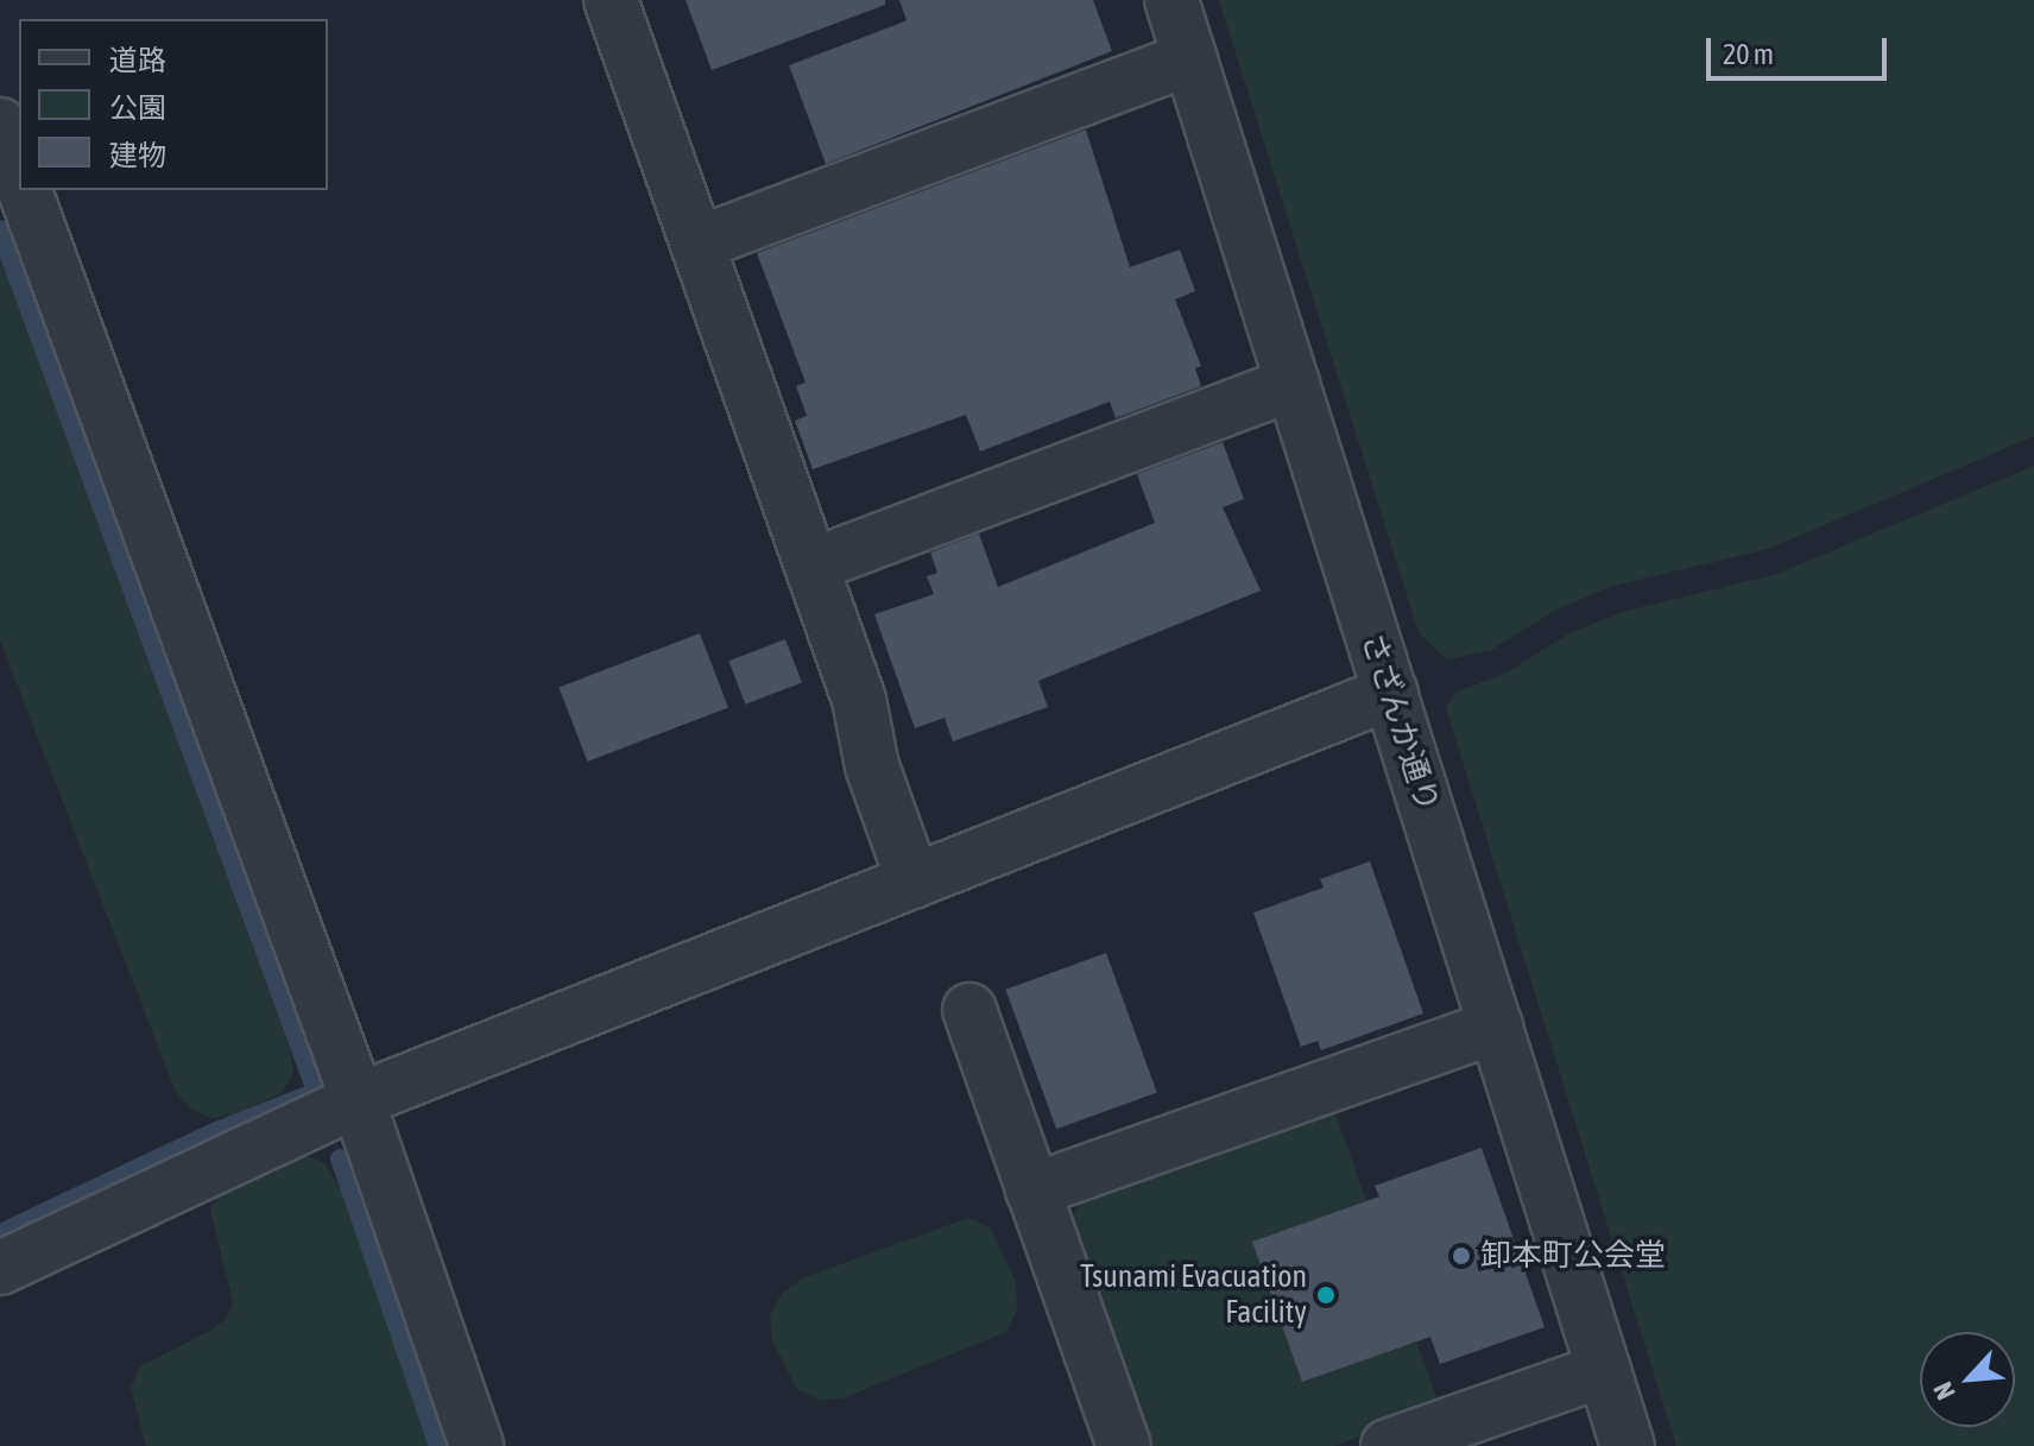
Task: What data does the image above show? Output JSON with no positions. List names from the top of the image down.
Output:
{
  "streets": {
    "street": ["さざんか通り"]
  },
  "places": ["卸本町公会堂", "Tsunami Evacuation Facility"],
  "legend": ["道路", "公園", "建物"],
  "scale_bar": "20 m",
  "north": "bottom left"
}
